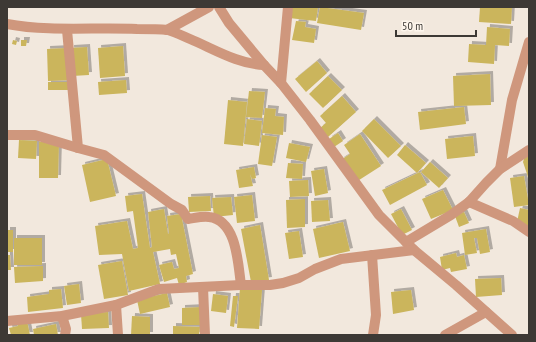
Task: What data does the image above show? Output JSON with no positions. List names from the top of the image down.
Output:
{
  "scale_bar": "50 m"
}
